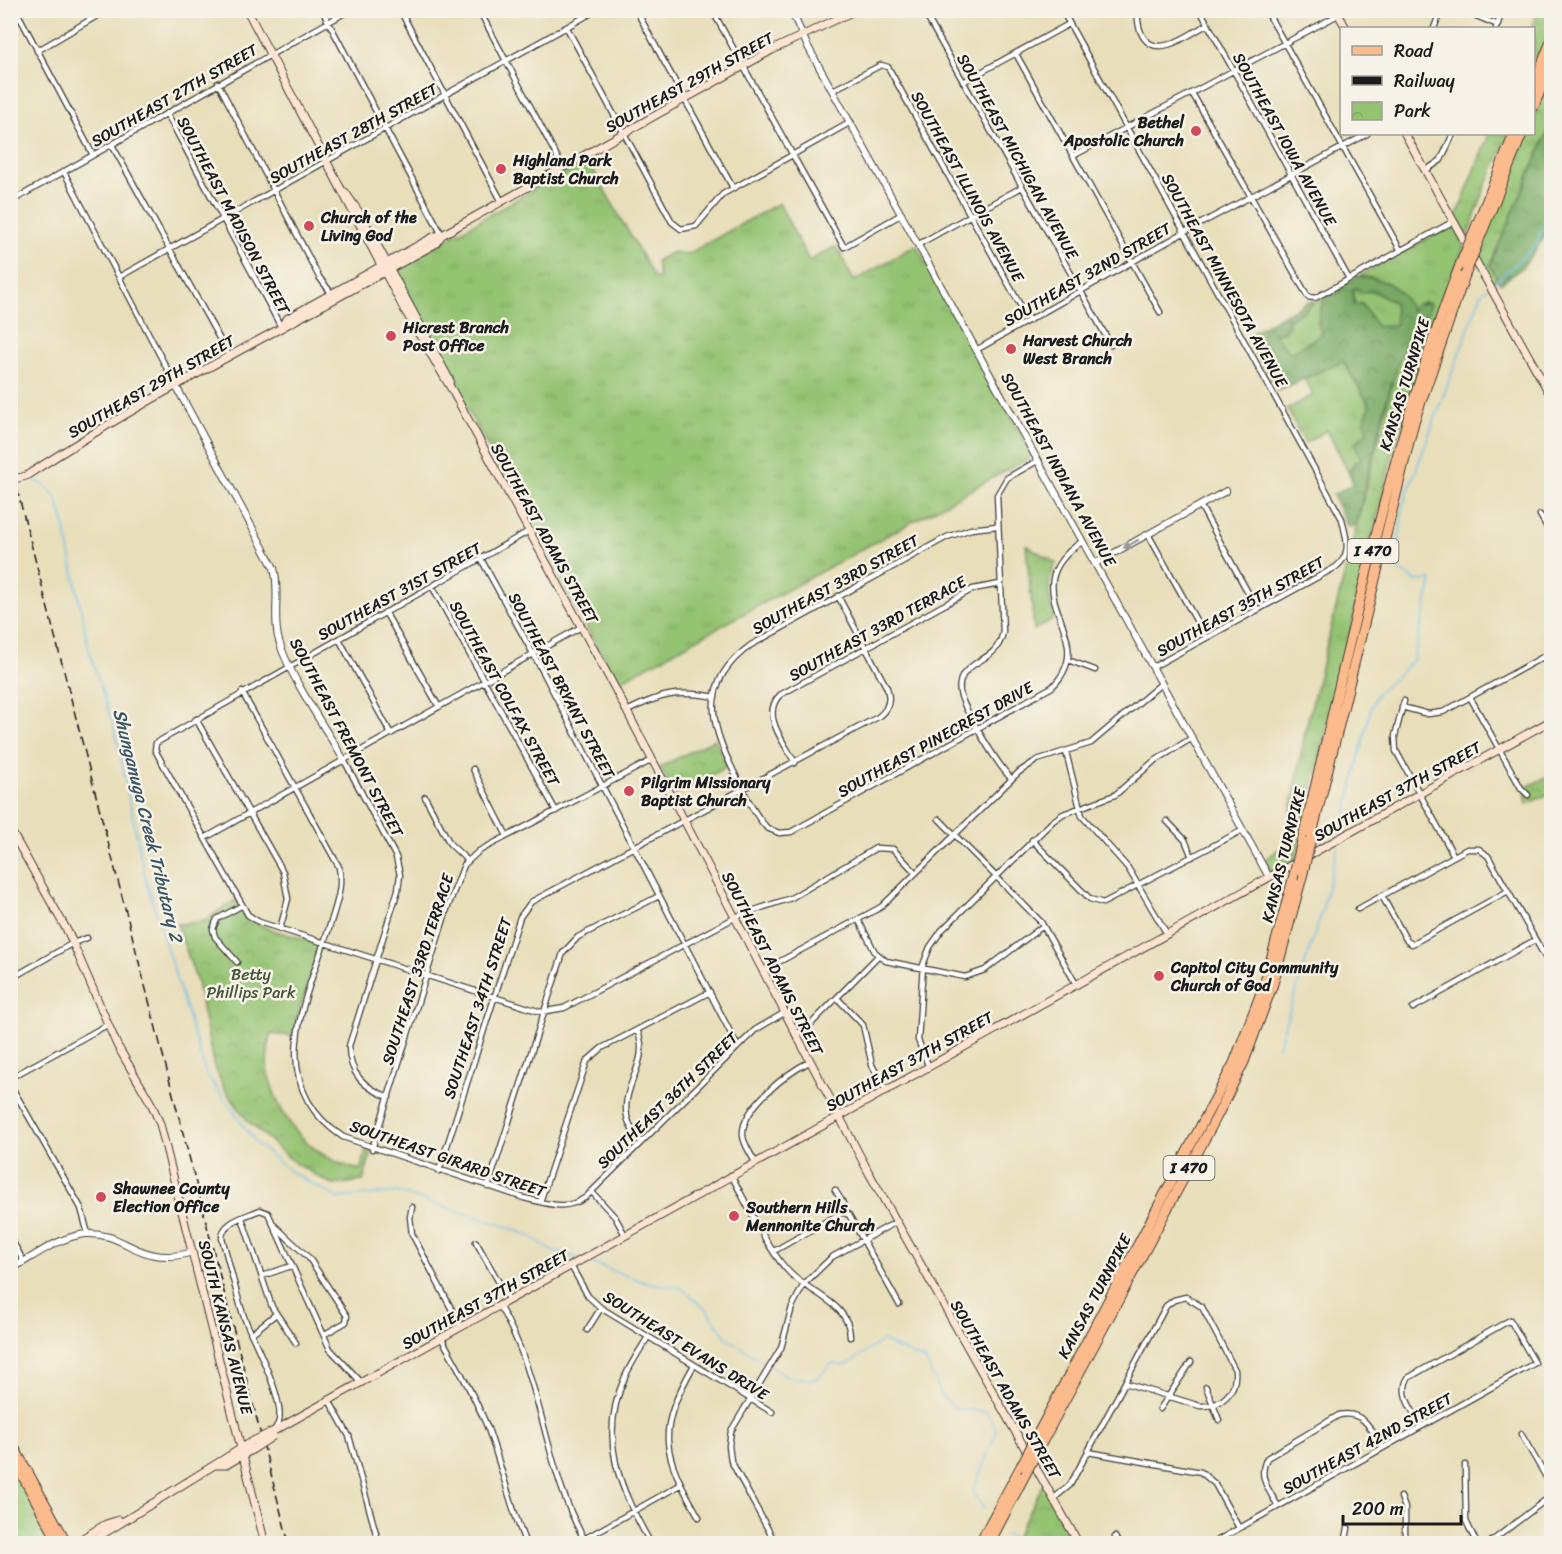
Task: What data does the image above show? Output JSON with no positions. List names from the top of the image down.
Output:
{
  "streets": {
    "highway": ["KANSAS TURNPIKE", "I 470"],
    "main road": [
      "SOUTHEAST 29TH STREET",
      "SOUTHEAST ADAMS STREET",
      "SOUTHEAST 37TH STREET",
      "SOUTH KANSAS AVENUE"
    ],
    "street": [
      "SOUTHEAST 27TH STREET",
      "SOUTHEAST 28TH STREET",
      "SOUTHEAST IOWA AVENUE",
      "SOUTHEAST MICHIGAN AVENUE",
      "SOUTHEAST ILLINOIS AVENUE",
      "SOUTHEAST MADISON STREET",
      "SOUTHEAST 32ND STREET",
      "SOUTHEAST MINNESOTA AVENUE",
      "SOUTHEAST INDIANA AVENUE",
      "SOUTHEAST 33RD STREET",
      "SOUTHEAST 31ST STREET",
      "SOUTHEAST 35TH STREET",
      "SOUTHEAST 33RD TERRACE",
      "SOUTHEAST BRYANT STREET",
      "SOUTHEAST COLFAX STREET",
      "SOUTHEAST FREMONT STREET",
      "SOUTHEAST PINECREST DRIVE",
      "SOUTHEAST 34TH STREET",
      "SOUTHEAST 36TH STREET",
      "SOUTHEAST GIRARD STREET",
      "SOUTHEAST EVANS DRIVE",
      "SOUTHEAST 42ND STREET"
    ]
  },
  "crossings": [
    ["SOUTHEAST 29TH STREET", "SOUTHEAST MADISON STREET"],
    ["SOUTHEAST 29TH STREET", "SOUTHEAST INDIANA AVENUE"],
    ["SOUTHEAST 29TH STREET", "SOUTHEAST ADAMS STREET"],
    ["SOUTHEAST 29TH STREET", "SOUTHEAST FREMONT STREET"],
    ["SOUTHEAST 27TH STREET", "SOUTHEAST MADISON STREET"],
    ["SOUTHEAST 27TH STREET", "SOUTHEAST ADAMS STREET"],
    ["SOUTHEAST 28TH STREET", "SOUTHEAST MADISON STREET"],
    ["SOUTHEAST 28TH STREET", "SOUTHEAST ADAMS STREET"],
    ["SOUTHEAST IOWA AVENUE", "SOUTHEAST 32ND STREET"],
    ["SOUTHEAST MICHIGAN AVENUE", "SOUTHEAST 32ND STREET"],
    ["SOUTHEAST ILLINOIS AVENUE", "SOUTHEAST 32ND STREET"],
    ["SOUTHEAST ILLINOIS AVENUE", "SOUTHEAST INDIANA AVENUE"],
    ["SOUTHEAST 32ND STREET", "SOUTHEAST MINNESOTA AVENUE"],
    ["SOUTHEAST 32ND STREET", "SOUTHEAST INDIANA AVENUE"],
    ["SOUTHEAST MINNESOTA AVENUE", "SOUTHEAST 35TH STREET"],
    ["SOUTHEAST INDIANA AVENUE", "SOUTHEAST 35TH STREET"],
    ["SOUTHEAST INDIANA AVENUE", "SOUTHEAST 37TH STREET"],
    ["SOUTHEAST ADAMS STREET", "SOUTHEAST 31ST STREET"],
    ["SOUTHEAST ADAMS STREET", "SOUTHEAST 33RD TERRACE"],
    ["SOUTHEAST ADAMS STREET", "SOUTHEAST 37TH STREET"],
    ["SOUTHEAST ADAMS STREET", "SOUTHEAST 34TH STREET"],
    ["SOUTHEAST ADAMS STREET", "SOUTHEAST 36TH STREET"],
    ["SOUTHEAST 31ST STREET", "SOUTHEAST BRYANT STREET"],
    ["SOUTHEAST 31ST STREET", "SOUTHEAST COLFAX STREET"],
    ["SOUTHEAST 31ST STREET", "SOUTHEAST FREMONT STREET"],
    ["SOUTHEAST 31ST STREET", "SOUTHEAST GIRARD STREET"],
    ["SOUTHEAST 33RD TERRACE", "SOUTHEAST BRYANT STREET"],
    ["SOUTHEAST 33RD TERRACE", "SOUTHEAST COLFAX STREET"],
    ["SOUTHEAST 33RD TERRACE", "SOUTHEAST FREMONT STREET"],
    ["SOUTHEAST 33RD TERRACE", "SOUTHEAST 34TH STREET"],
    ["SOUTHEAST 33RD TERRACE", "SOUTHEAST GIRARD STREET"],
    ["SOUTHEAST BRYANT STREET", "SOUTHEAST 34TH STREET"],
    ["SOUTHEAST BRYANT STREET", "SOUTHEAST 36TH STREET"],
    ["SOUTHEAST PINECREST DRIVE", "SOUTHEAST 34TH STREET"],
    ["SOUTHEAST 37TH STREET", "SOUTH KANSAS AVENUE"],
    ["SOUTHEAST 37TH STREET", "SOUTHEAST EVANS DRIVE"],
    ["SOUTHEAST 34TH STREET", "SOUTHEAST GIRARD STREET"],
    ["SOUTHEAST 36TH STREET", "SOUTHEAST GIRARD STREET"]
  ],
  "water": ["Shunganuga Creek Tributary 2"],
  "parks": ["Betty Phillips Park"],
  "places": [
    "Bethel Apostolic Church",
    "Highland Park Baptist Church",
    "Church of the Living God",
    "Hicrest Branch Post Office",
    "Harvest Church West Branch",
    "Pilgrim Missionary Baptist Church",
    "Capitol City Community Church of God",
    "Shawnee County Election Office",
    "Southern Hills Mennonite Church"
  ],
  "legend": ["Road", "Railway", "Park"],
  "scale_bar": "200 m"
}
